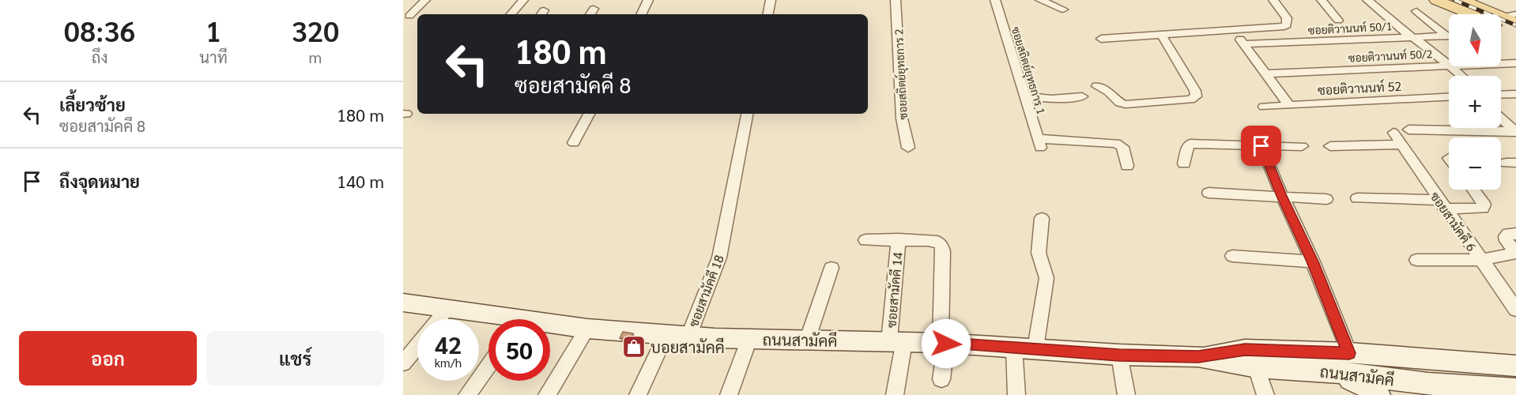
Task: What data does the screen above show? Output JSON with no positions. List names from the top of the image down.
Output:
{
  "streets": {
    "main road": ["ถนนสามัคคี"],
    "street": [
      "ซอยติวานนท์ 50/1",
      "ซอยติวานนท์ 50/2",
      "ซอยสถิตย์ยุทธการ 1",
      "ซอยสถิตย์ยุทธการ 2",
      "ซอยติวานนท์ 52",
      "ซอยสามัคคี 6",
      "ซอยสามัคคี 14",
      "ซอยสามัคคี 18"
    ]
  },
  "crossings": [
    ["ซอยสามัคคี 14", "ถนนสามัคคี"],
    ["ซอยสามัคคี 18", "ถนนสามัคคี"]
  ],
  "places": {
    "shop": ["บอยสามัคคี"]
  },
  "north": "bottom",
  "page": {
    "eta": [
      "08:36",
      "ถึง",
      "1",
      "นาที",
      "320",
      "m"
    ],
    "map_buttons": ["+", "−"],
    "turn": ["180 m", "ซอยสามัคคี 8"],
    "list": [
      {
        "name": "เลี้ยวซ้าย",
        "note": "ซอยสามัคคี 8",
        "value": "180 m"
      },
      {
        "name": "ถึงจุดหมาย",
        "value": "140 m"
      }
    ],
    "speed": "42 km/h",
    "limit": "50",
    "buttons": ["ออก", "แชร์"]
  }
}
